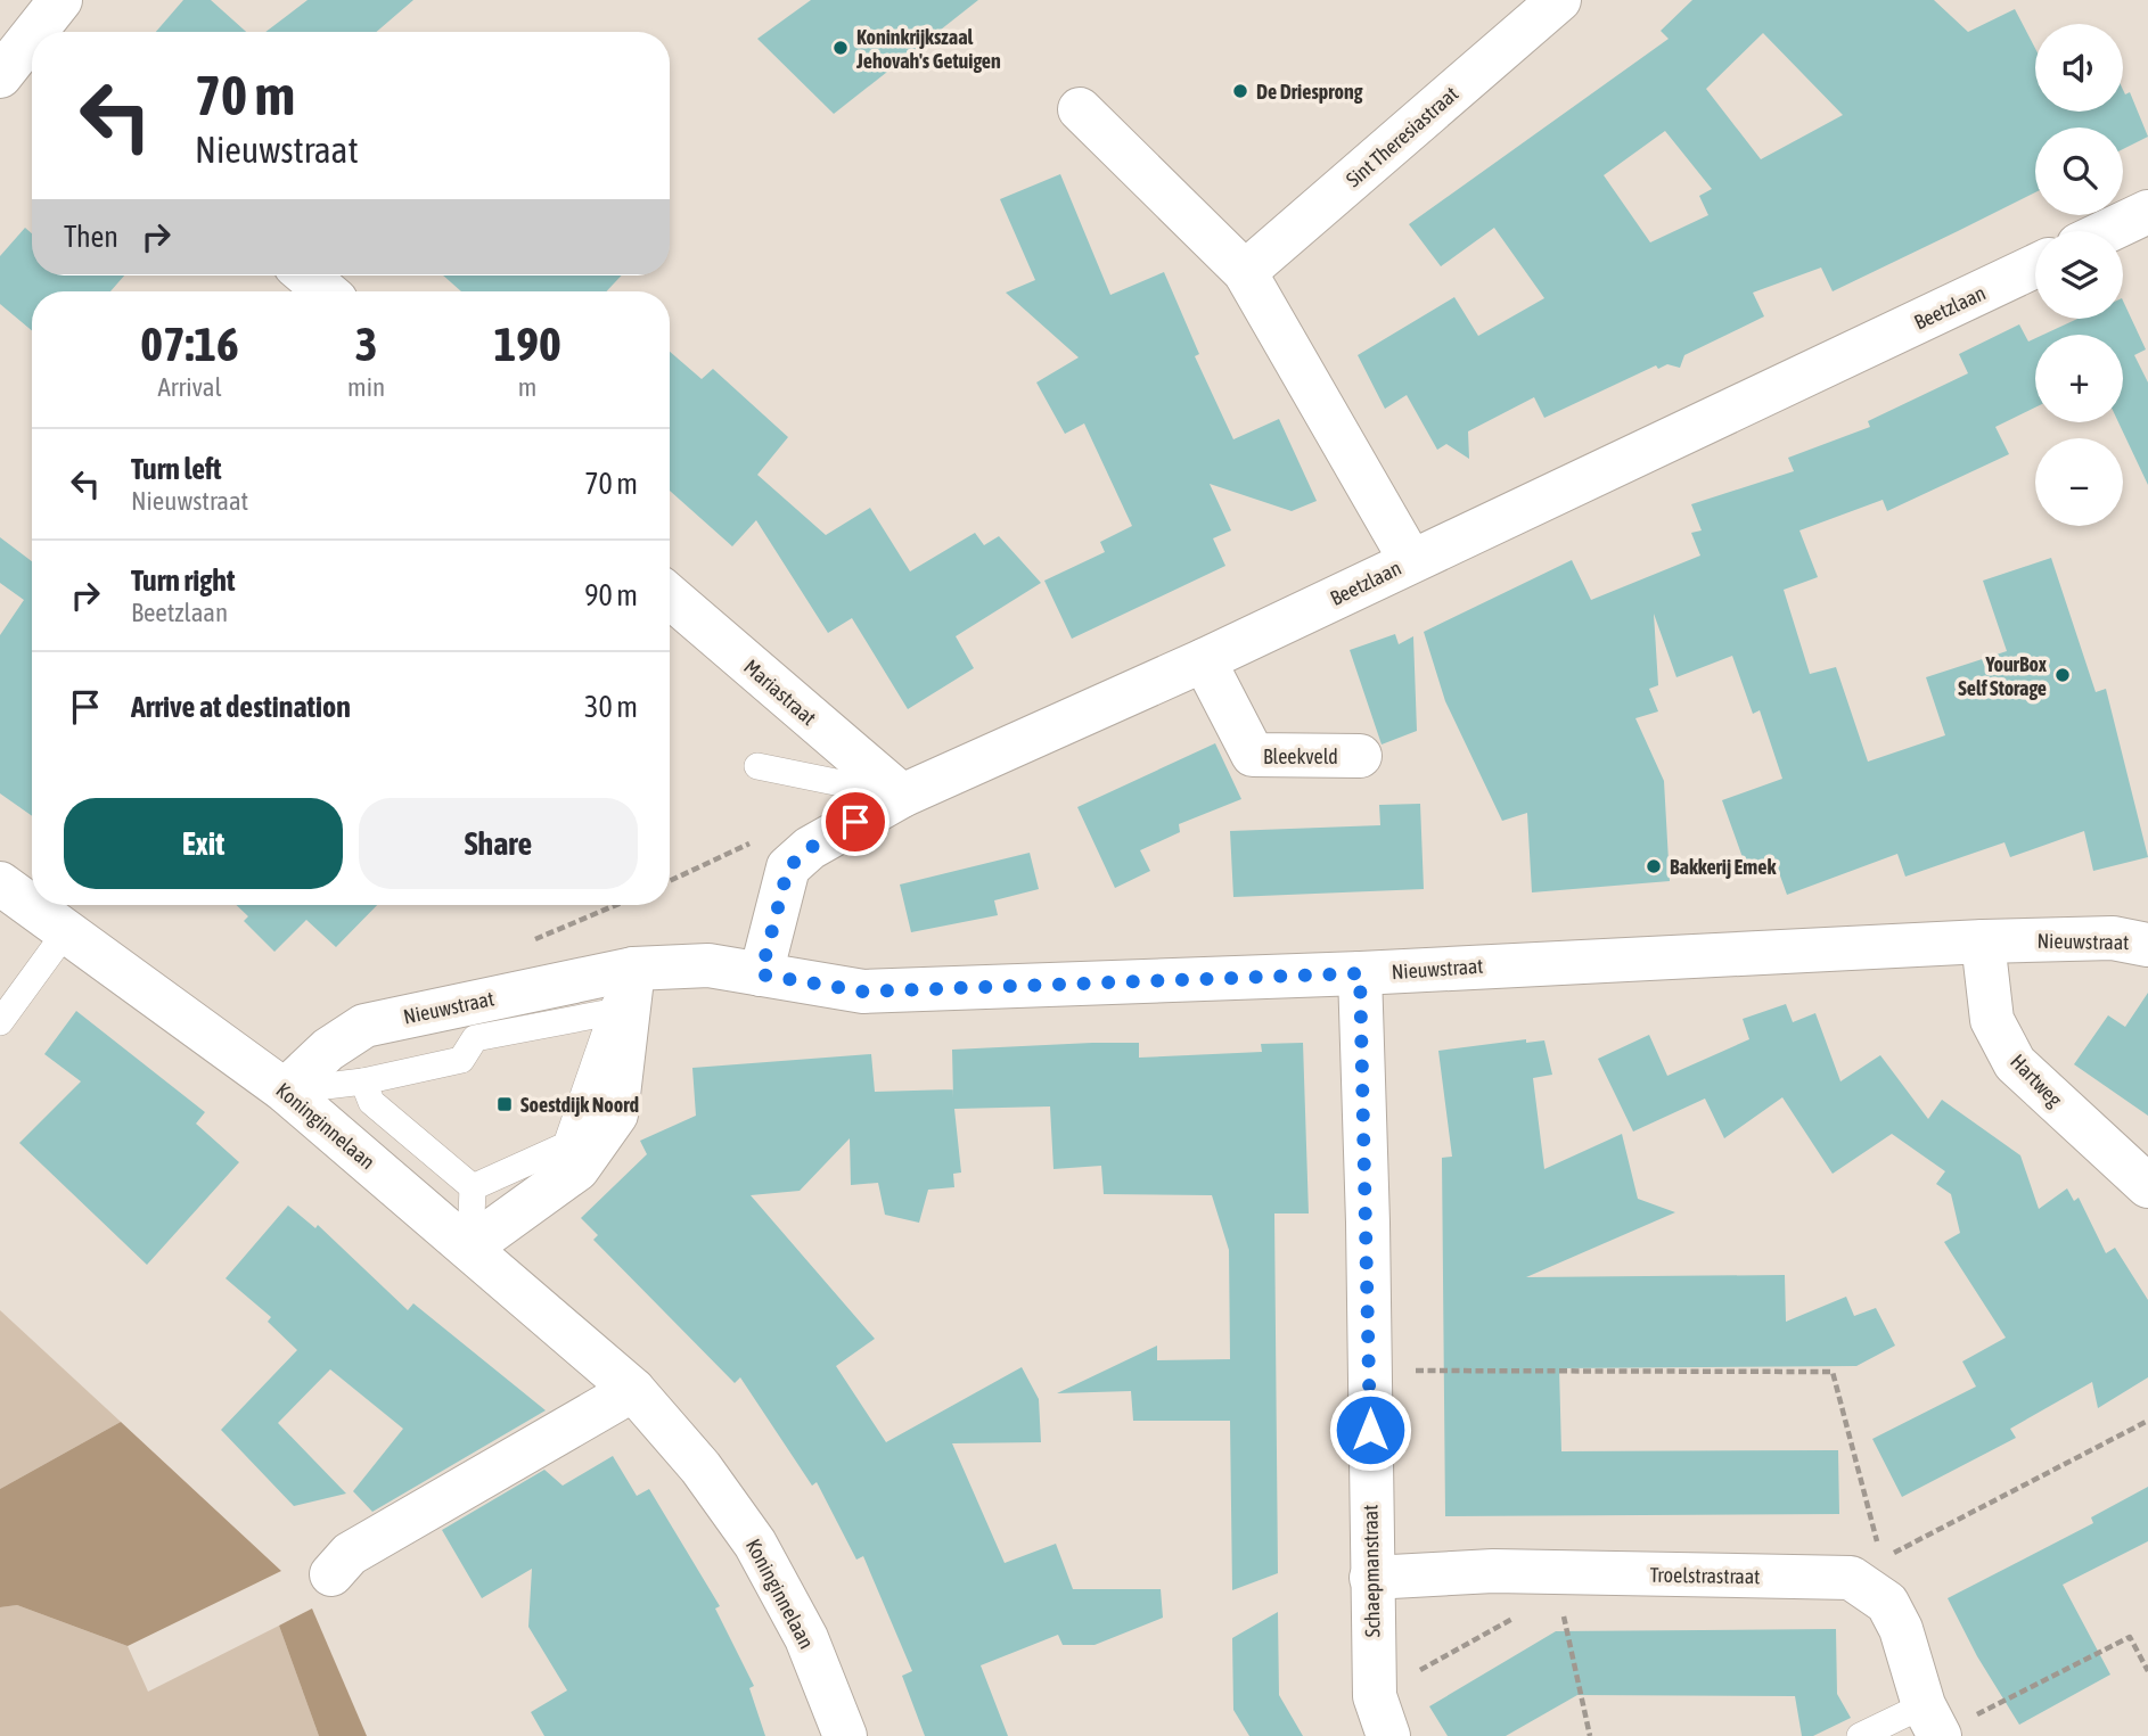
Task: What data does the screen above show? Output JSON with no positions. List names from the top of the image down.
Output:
{
  "streets": {
    "street": [
      "Sint Theresiastraat",
      "Beetzlaan",
      "Mariastraat",
      "Bleekveld",
      "Nieuwstraat",
      "Hartweg",
      "Koninginnelaan",
      "Schaepmanstraat",
      "Troelstrastraat"
    ]
  },
  "crossings": [
    ["Beetzlaan", "Mariastraat"],
    ["Beetzlaan", "Bleekveld"],
    ["Beetzlaan", "Nieuwstraat"],
    ["Nieuwstraat", "Hartweg"],
    ["Nieuwstraat", "Koninginnelaan"],
    ["Nieuwstraat", "Schaepmanstraat"],
    ["Schaepmanstraat", "Troelstrastraat"]
  ],
  "places": {
    "other": [
      "Koninkrijkszaal Jehovah's Getuigen",
      "De Driesprong",
      "YourBox Self Storage",
      "Bakkerij Emek"
    ],
    "transit": ["Soestdijk Noord"]
  },
  "page": {
    "map_buttons": ["+", "−"],
    "turn": ["70 m", "Nieuwstraat"],
    "then": "Then",
    "eta": [
      "07:16",
      "Arrival",
      "3",
      "min",
      "190",
      "m"
    ],
    "list": [
      {
        "name": "Turn left",
        "note": "Nieuwstraat",
        "value": "70 m"
      },
      {
        "name": "Turn right",
        "note": "Beetzlaan",
        "value": "90 m"
      },
      {
        "name": "Arrive at destination",
        "value": "30 m"
      }
    ],
    "buttons": ["Exit", "Share"]
  }
}
